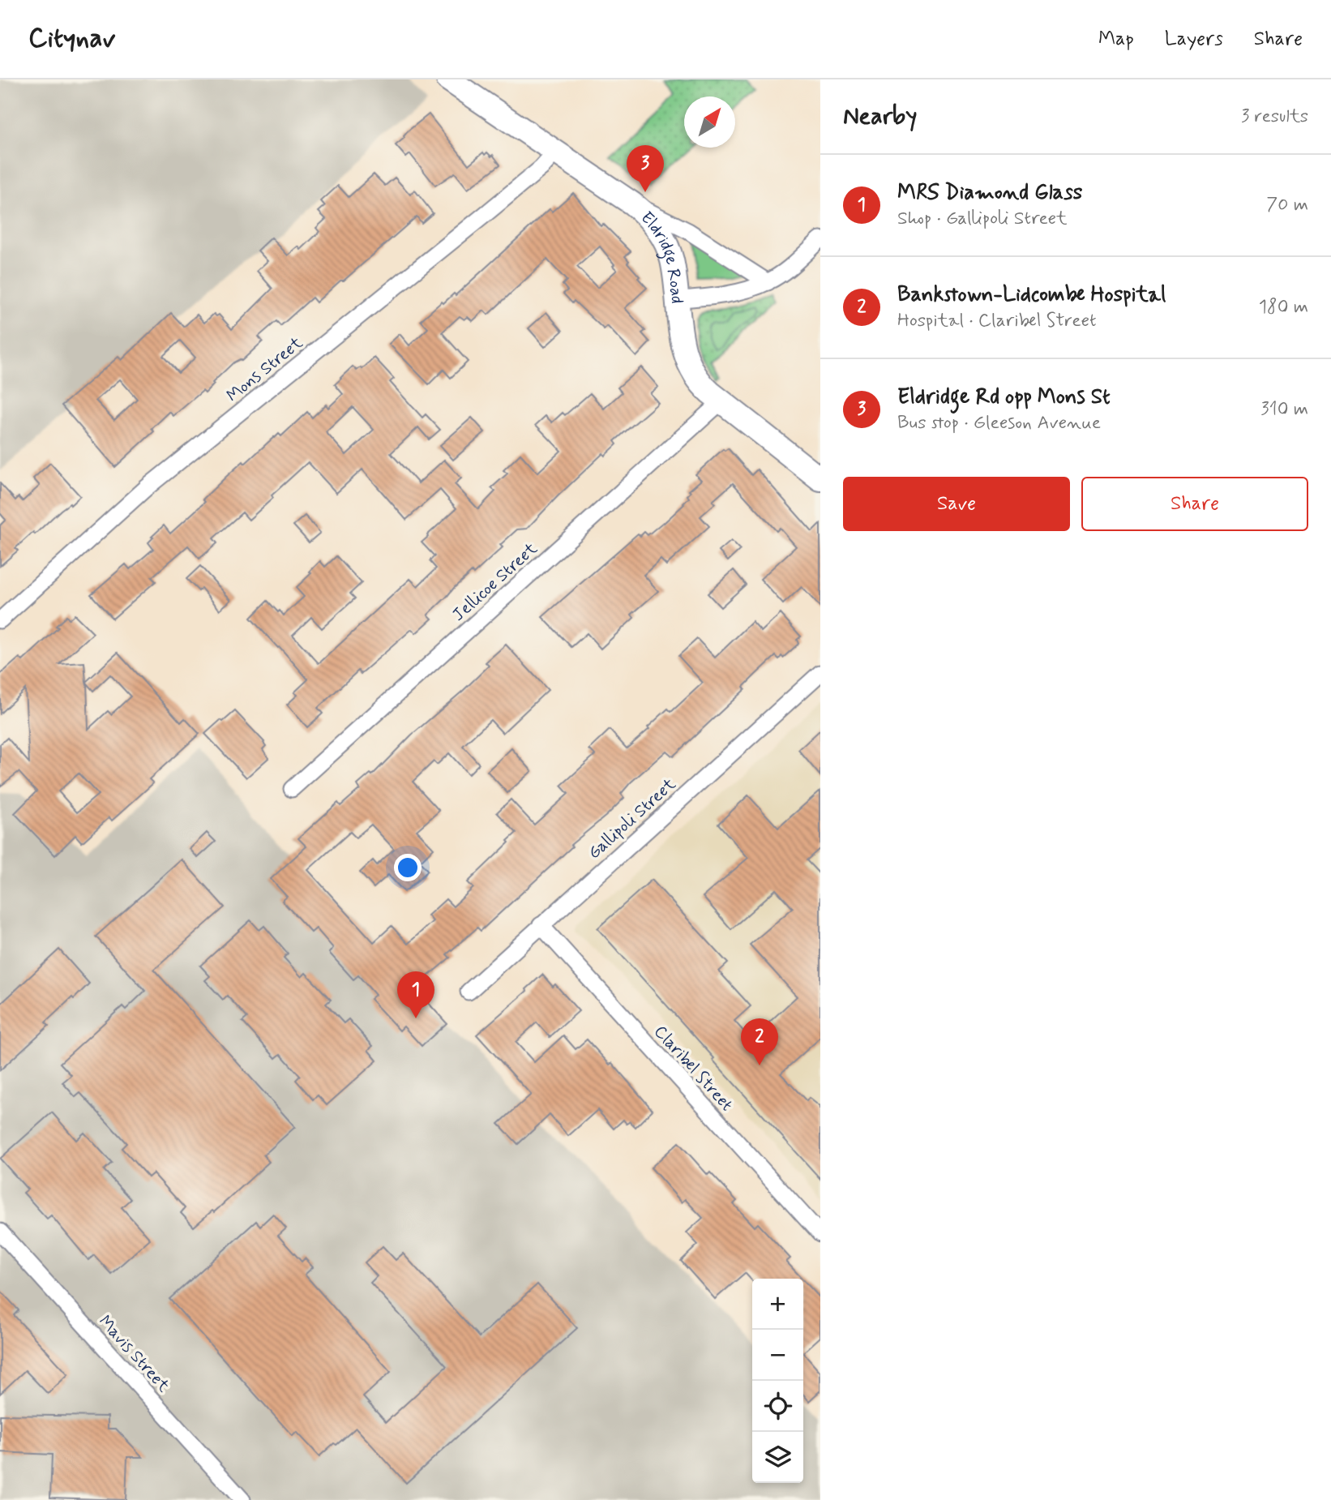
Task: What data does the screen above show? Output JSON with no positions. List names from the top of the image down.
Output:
{
  "streets": {
    "street": [
      "Eldridge Road",
      "Mons Street",
      "Jellicoe Street",
      "Gallipoli Street",
      "Claribel Street",
      "Mavis Street"
    ]
  },
  "crossings": [
    ["Eldridge Road", "Mons Street"],
    ["Eldridge Road", "Jellicoe Street"],
    ["Gallipoli Street", "Claribel Street"]
  ],
  "north": "top right",
  "page": {
    "header": "Citynav",
    "nav": ["Map", "Layers", "Share"],
    "heading": ["Nearby", "3 results"],
    "pins": ["3", "1", "2"],
    "list": [
      {
        "mark": "1",
        "name": "MRS Diamond Glass",
        "note": "Shop · Gallipoli Street",
        "value": "70 m"
      },
      {
        "mark": "2",
        "name": "Bankstown-Lidcombe Hospital",
        "note": "Hospital · Claribel Street",
        "value": "180 m"
      },
      {
        "mark": "3",
        "name": "Eldridge Rd opp Mons St",
        "note": "Bus stop · Gleeson Avenue",
        "value": "310 m"
      }
    ],
    "buttons": ["Save", "Share"],
    "map_buttons": ["+", "−"]
  }
}
